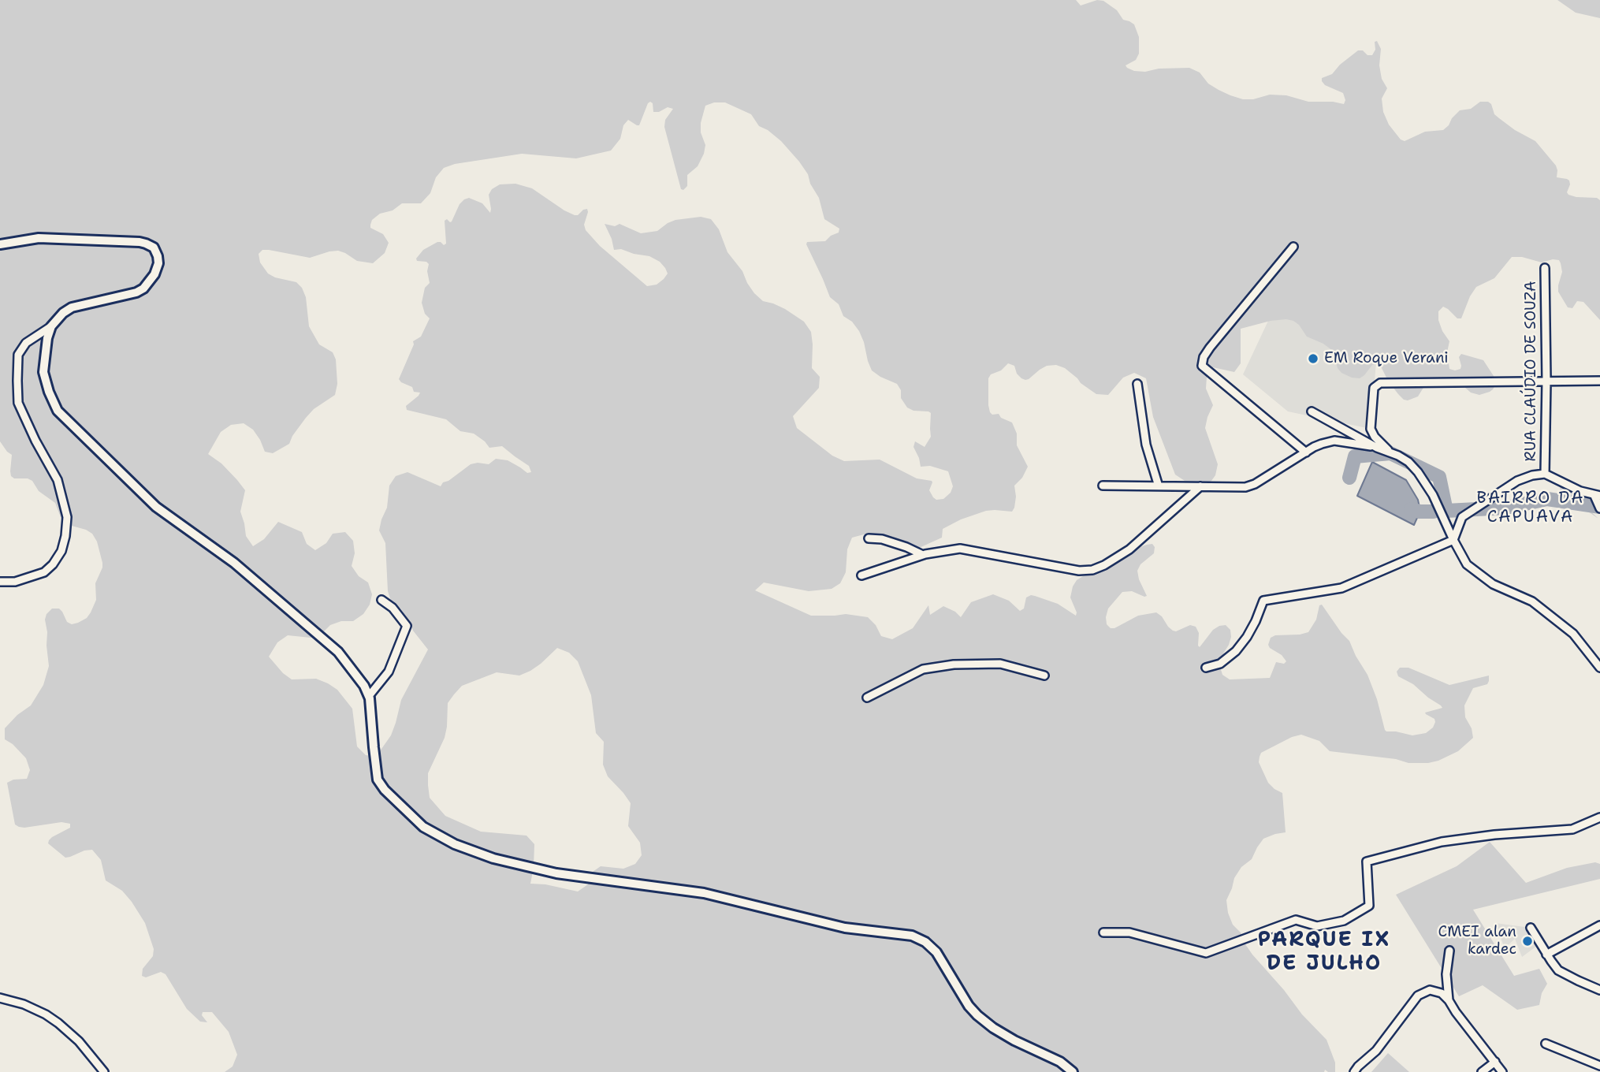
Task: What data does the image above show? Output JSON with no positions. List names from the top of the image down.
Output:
{
  "streets": {
    "street": ["RUA CLAÚDIO DE SOUZA"]
  },
  "districts": ["BAIRRO DA CAPUAVA", "PARQUE IX DE JULHO"],
  "places": ["EM Roque Verani", "CMEI alan kardec"]
}
